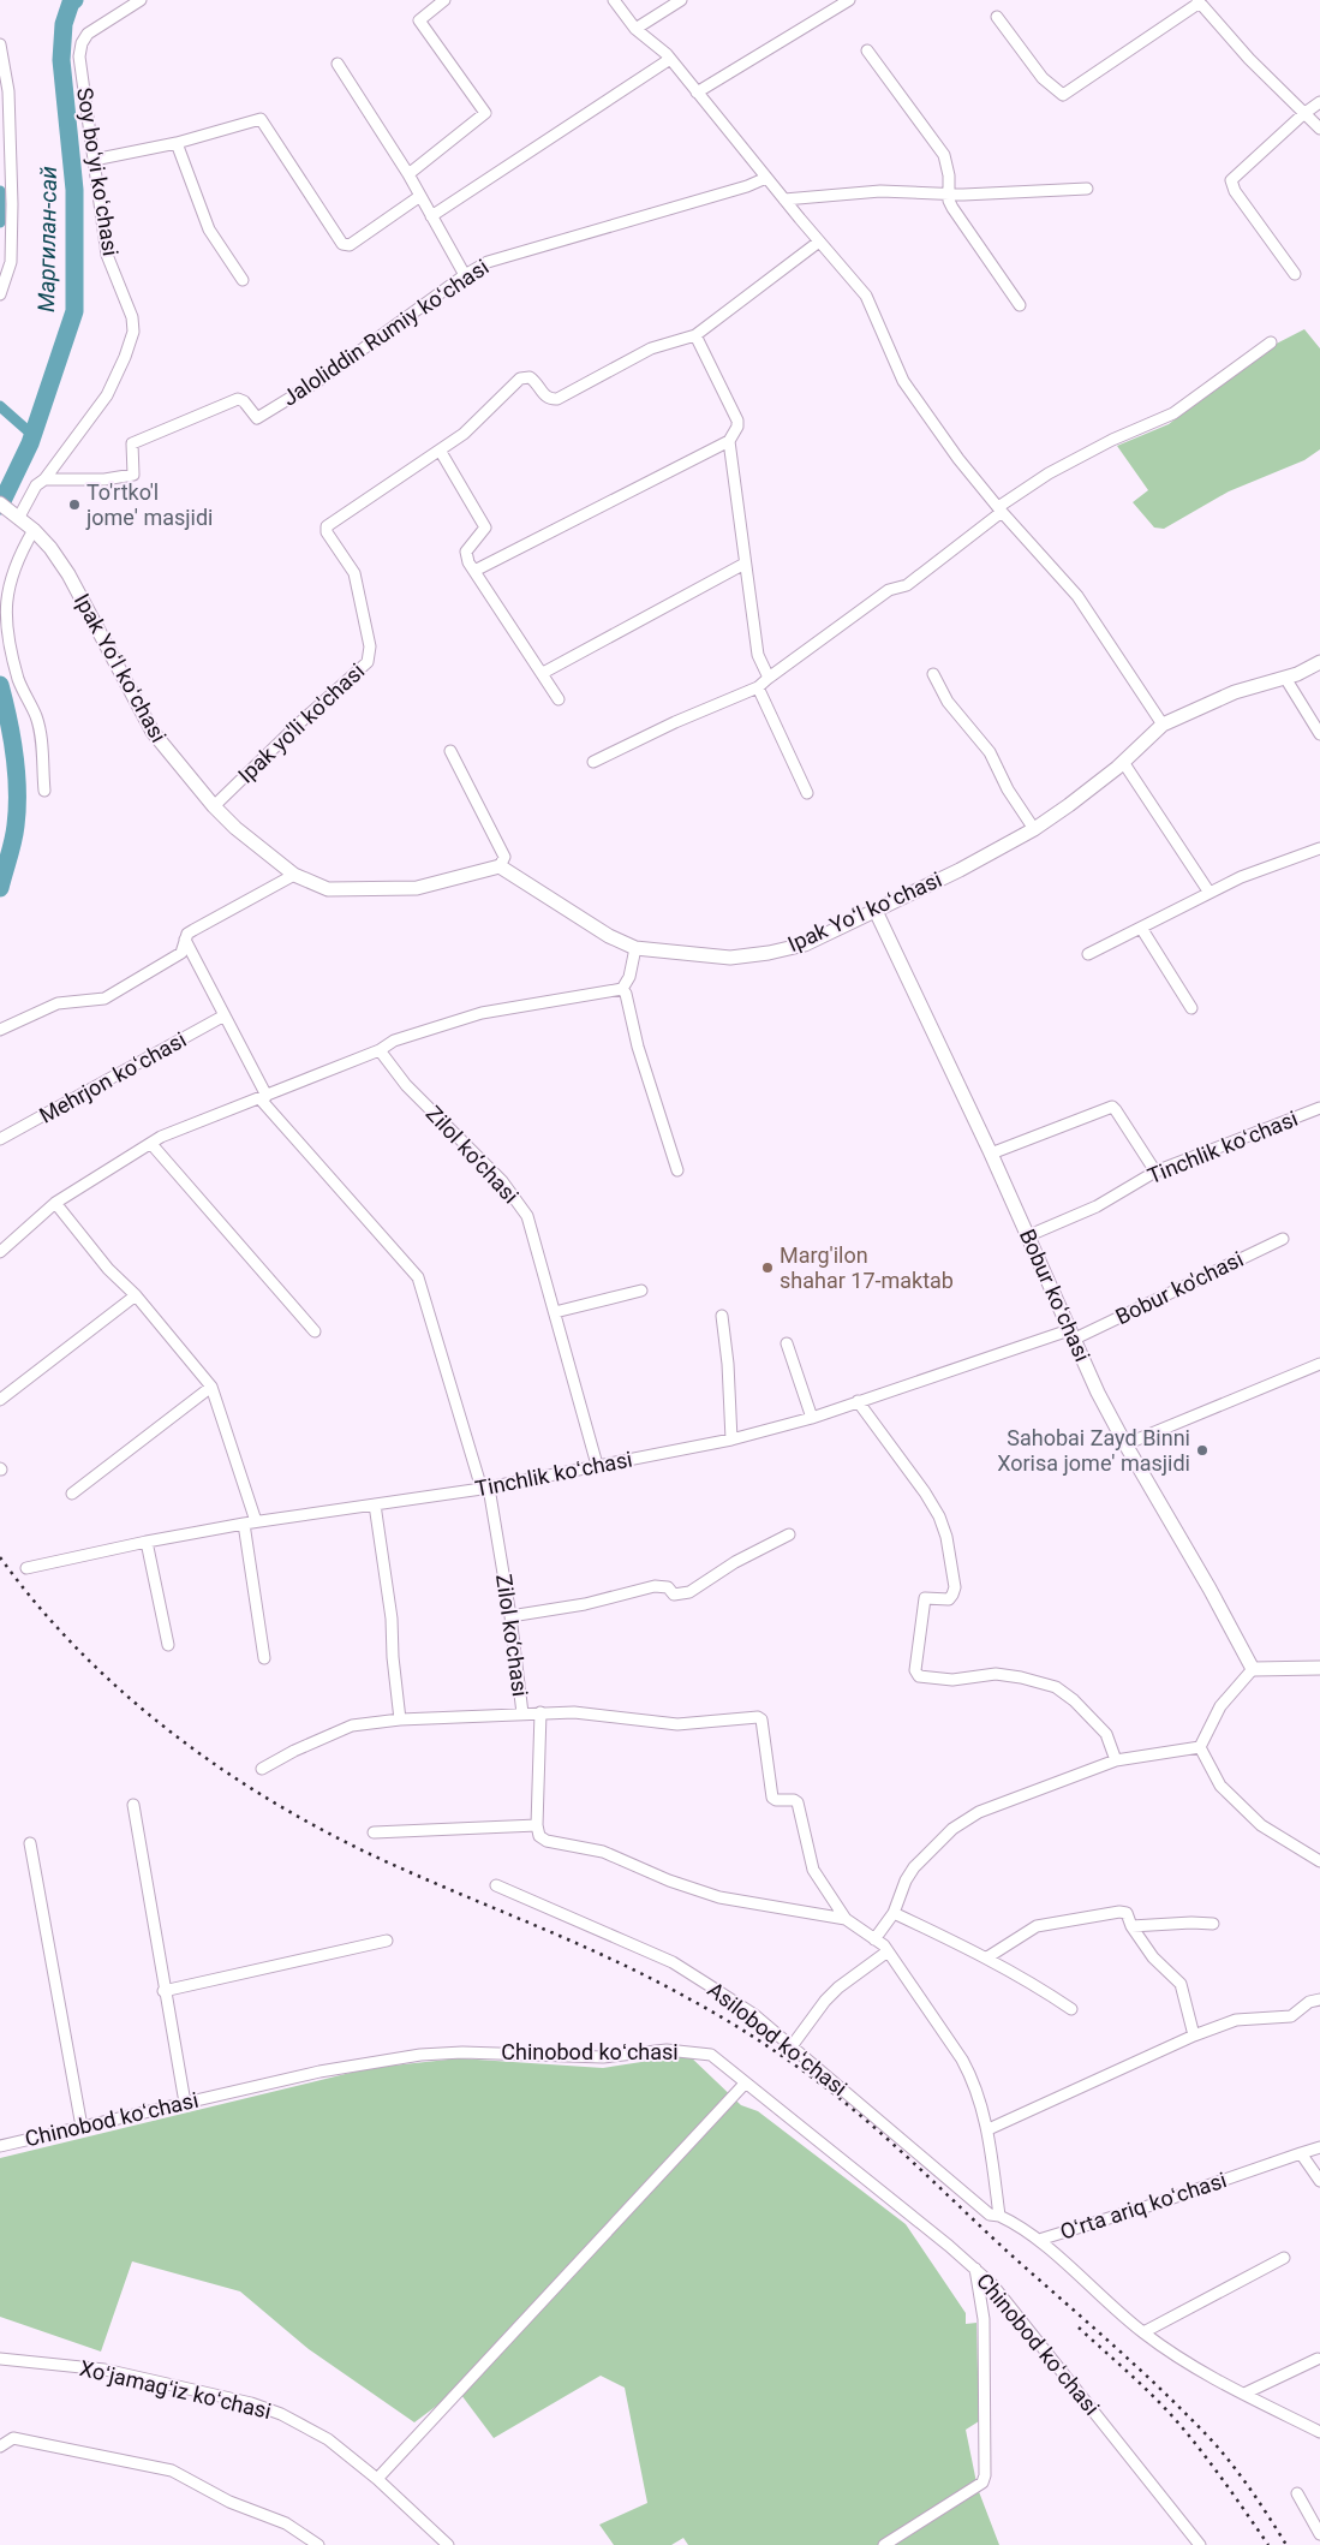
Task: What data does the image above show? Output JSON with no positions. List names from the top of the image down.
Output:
{
  "streets": {
    "street": [
      "Soy boʻyi koʻchasi",
      "Jaloliddin Rumiy koʻchasi",
      "Ipak Yoʻl koʻchasi",
      "Ipak yo'li ko'chasi",
      "Mehrjon koʻchasi",
      "Tinchlik koʻchasi",
      "Zilol ko‘chasi",
      "Bobur ko'chasi",
      "Bobur koʻchasi",
      "Asilobod koʻchasi",
      "Chinobod koʻchasi",
      "Oʻrta ariq koʻchasi",
      "Xoʻjamagʻiz koʻchasi"
    ]
  },
  "crossings": [
    ["Soy boʻyi koʻchasi", "Jaloliddin Rumiy koʻchasi"],
    ["Soy boʻyi koʻchasi", "Ipak Yoʻl koʻchasi"],
    ["Ipak Yoʻl koʻchasi", "Ipak yo'li ko'chasi"],
    ["Ipak Yoʻl koʻchasi", "Bobur koʻchasi"],
    ["Tinchlik koʻchasi", "Zilol ko‘chasi"],
    ["Tinchlik koʻchasi", "Bobur ko'chasi"],
    ["Tinchlik koʻchasi", "Bobur koʻchasi"],
    ["Bobur ko'chasi", "Bobur koʻchasi"],
    ["Asilobod koʻchasi", "Oʻrta ariq koʻchasi"]
  ],
  "water": ["Маргилан-сай"],
  "places": ["To'rtko'l jome' masjidi", "Marg'ilon shahar 17-maktab", "Sahobai Zayd Binni Xorisa jome' masjidi"]
}
